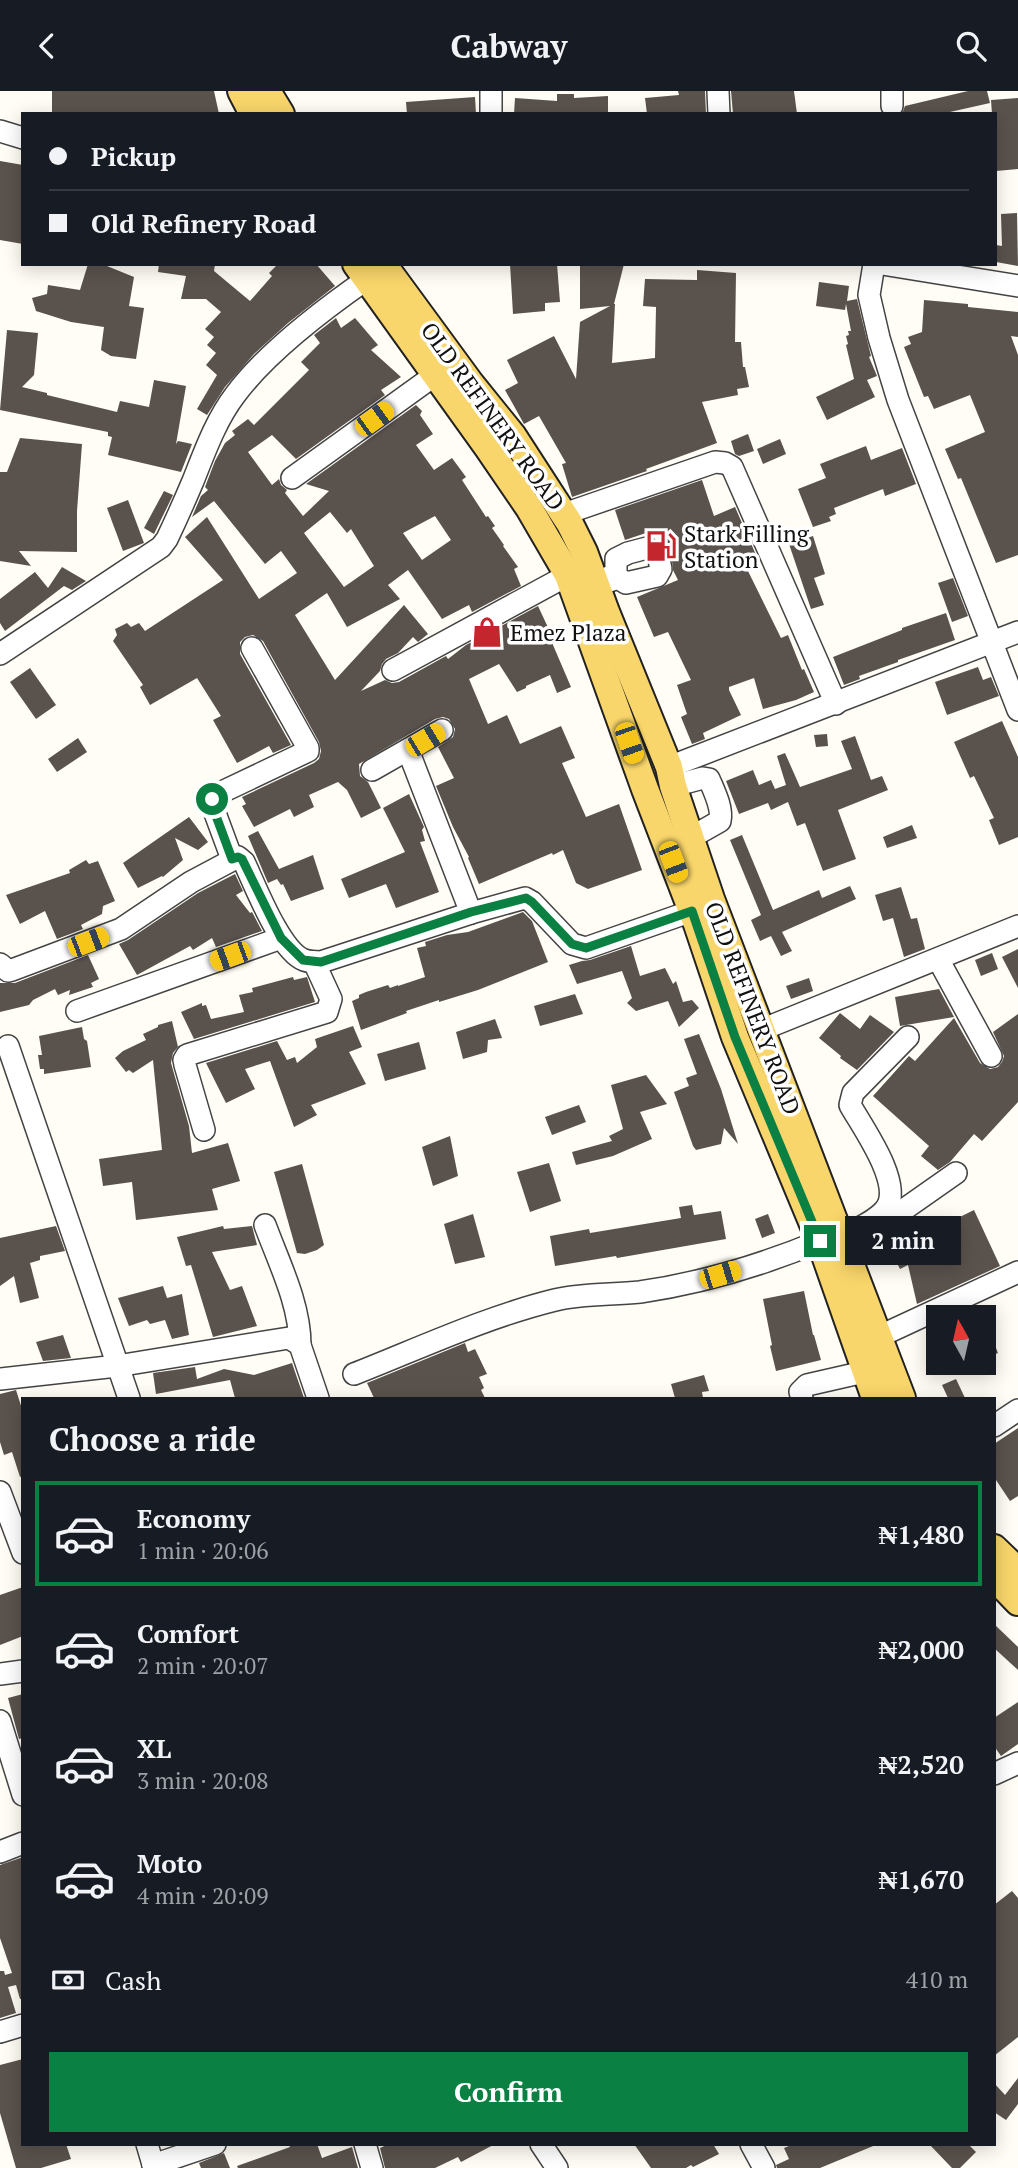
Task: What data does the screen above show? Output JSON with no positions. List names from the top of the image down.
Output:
{
  "streets": {
    "main road": ["OLD REFINERY ROAD"]
  },
  "places": {
    "fuel station": ["Stark Filling Station"],
    "shop": ["Emez Plaza"]
  },
  "north": "top",
  "page": {
    "header": "Cabway",
    "banner": ["Pickup", "Old Refinery Road"],
    "bubble": "2 min",
    "heading": "Choose a ride",
    "list": [
      {
        "name": "Economy",
        "note": "1 min · 20:06",
        "value": "₦1,480"
      },
      {
        "name": "Comfort",
        "note": "2 min · 20:07",
        "value": "₦2,000"
      },
      {
        "name": "XL",
        "note": "3 min · 20:08",
        "value": "₦2,520"
      },
      {
        "name": "Moto",
        "note": "4 min · 20:09",
        "value": "₦1,670"
      }
    ],
    "pay": ["Cash", "410 m"],
    "buttons": "Confirm"
  }
}
